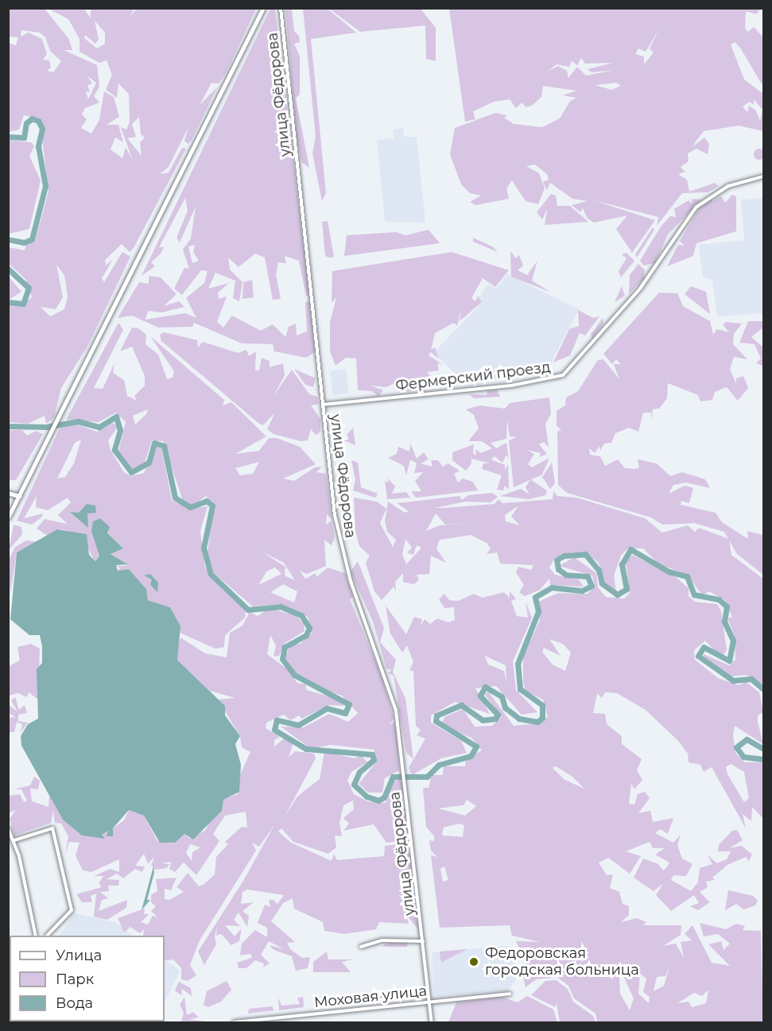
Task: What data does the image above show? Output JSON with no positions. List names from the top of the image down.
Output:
{
  "streets": {
    "street": ["улица Фёдорова", "Фермерский проезд", "Моховая улица"]
  },
  "crossings": [
    ["улица Фёдорова", "Фермерский проезд"],
    ["улица Фёдорова", "Моховая улица"]
  ],
  "places": ["Федоровская городская больница"],
  "legend": ["Улица", "Парк", "Вода"]
}
